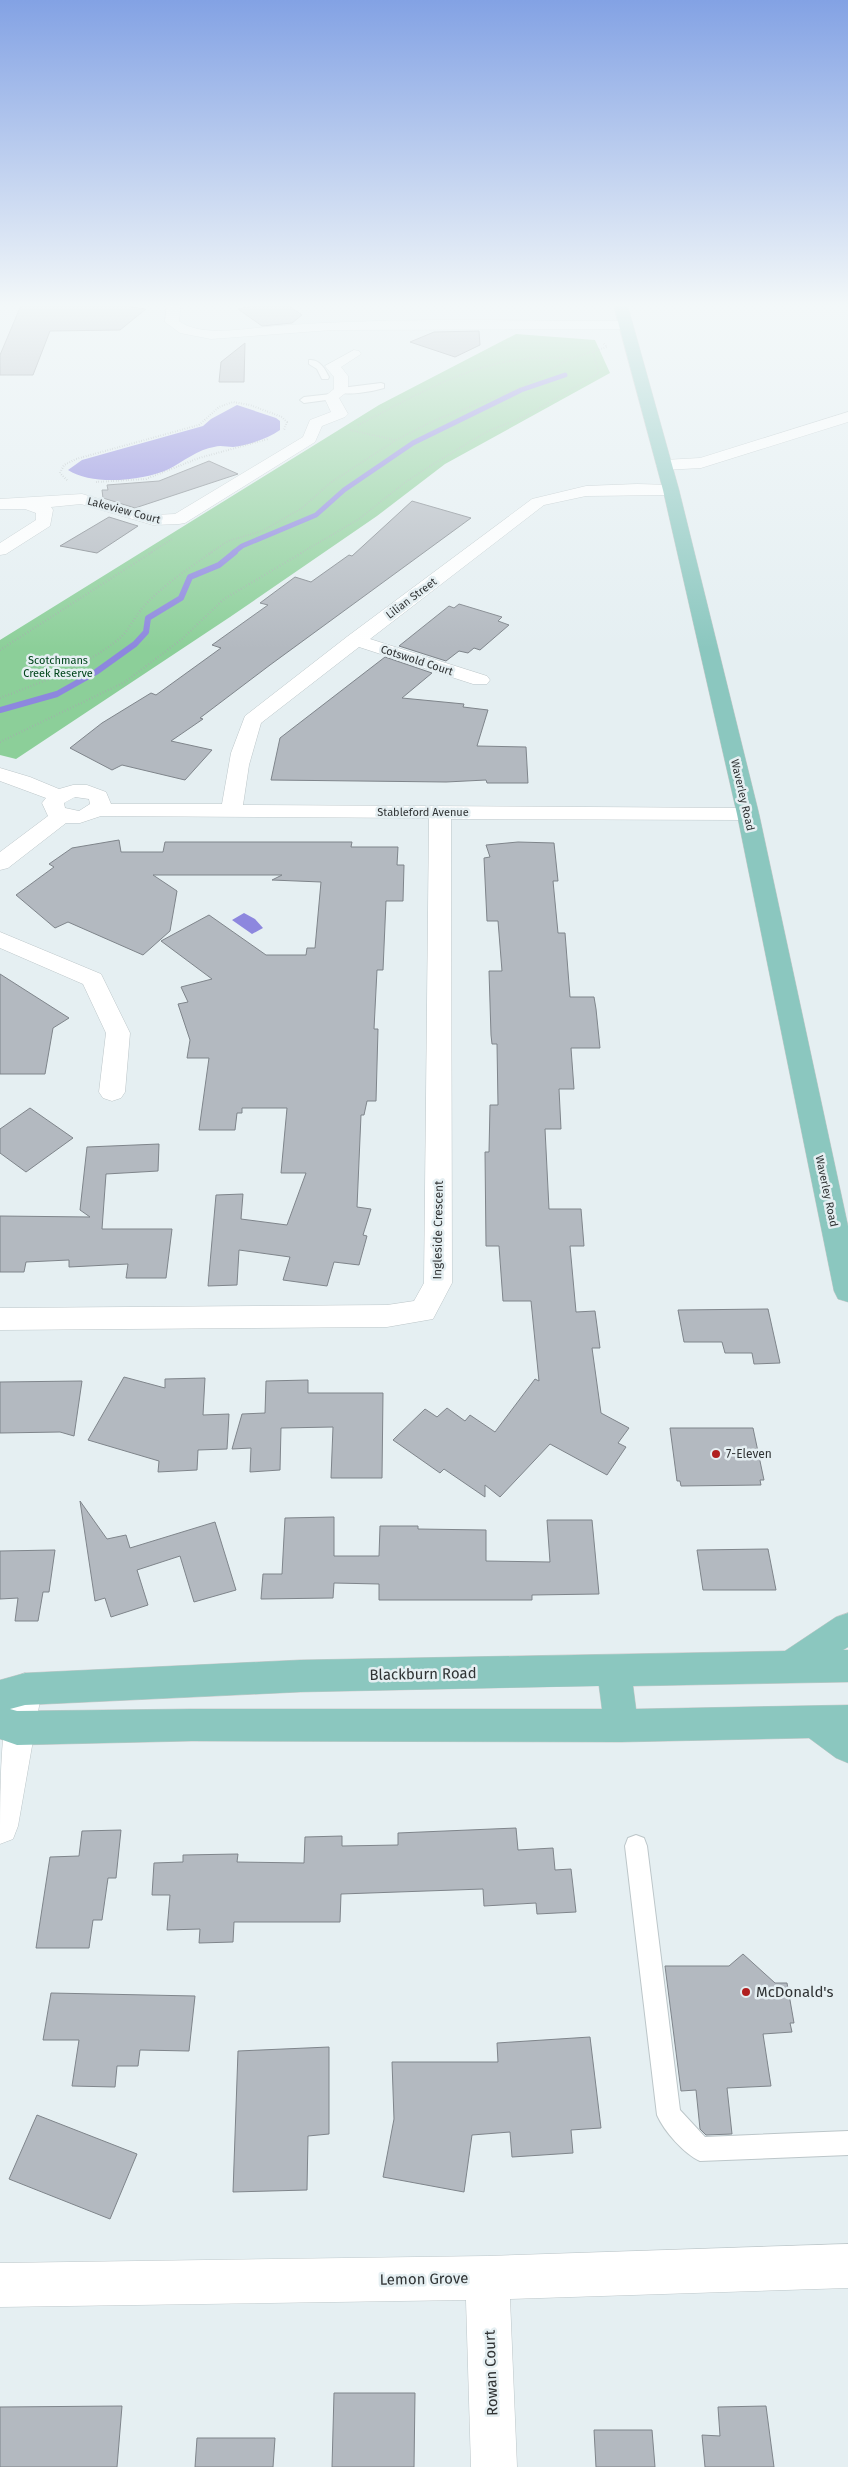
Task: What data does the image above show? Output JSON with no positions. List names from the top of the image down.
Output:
{
  "streets": {
    "main road": ["Waverley Road", "Blackburn Road"],
    "street": [
      "Lakeview Court",
      "Lilian Street",
      "Cotswold Court",
      "Stableford Avenue",
      "Ingleside Crescent",
      "Lemon Grove",
      "Rowan Court"
    ]
  },
  "crossings": [
    ["Lilian Street", "Cotswold Court"],
    ["Lilian Street", "Waverley Road"],
    ["Lilian Street", "Stableford Avenue"],
    ["Waverley Road", "Stableford Avenue"],
    ["Stableford Avenue", "Ingleside Crescent"],
    ["Lemon Grove", "Rowan Court"]
  ],
  "parks": ["Scotchmans Creek Reserve"],
  "places": ["7-Eleven", "McDonald's"]
}
